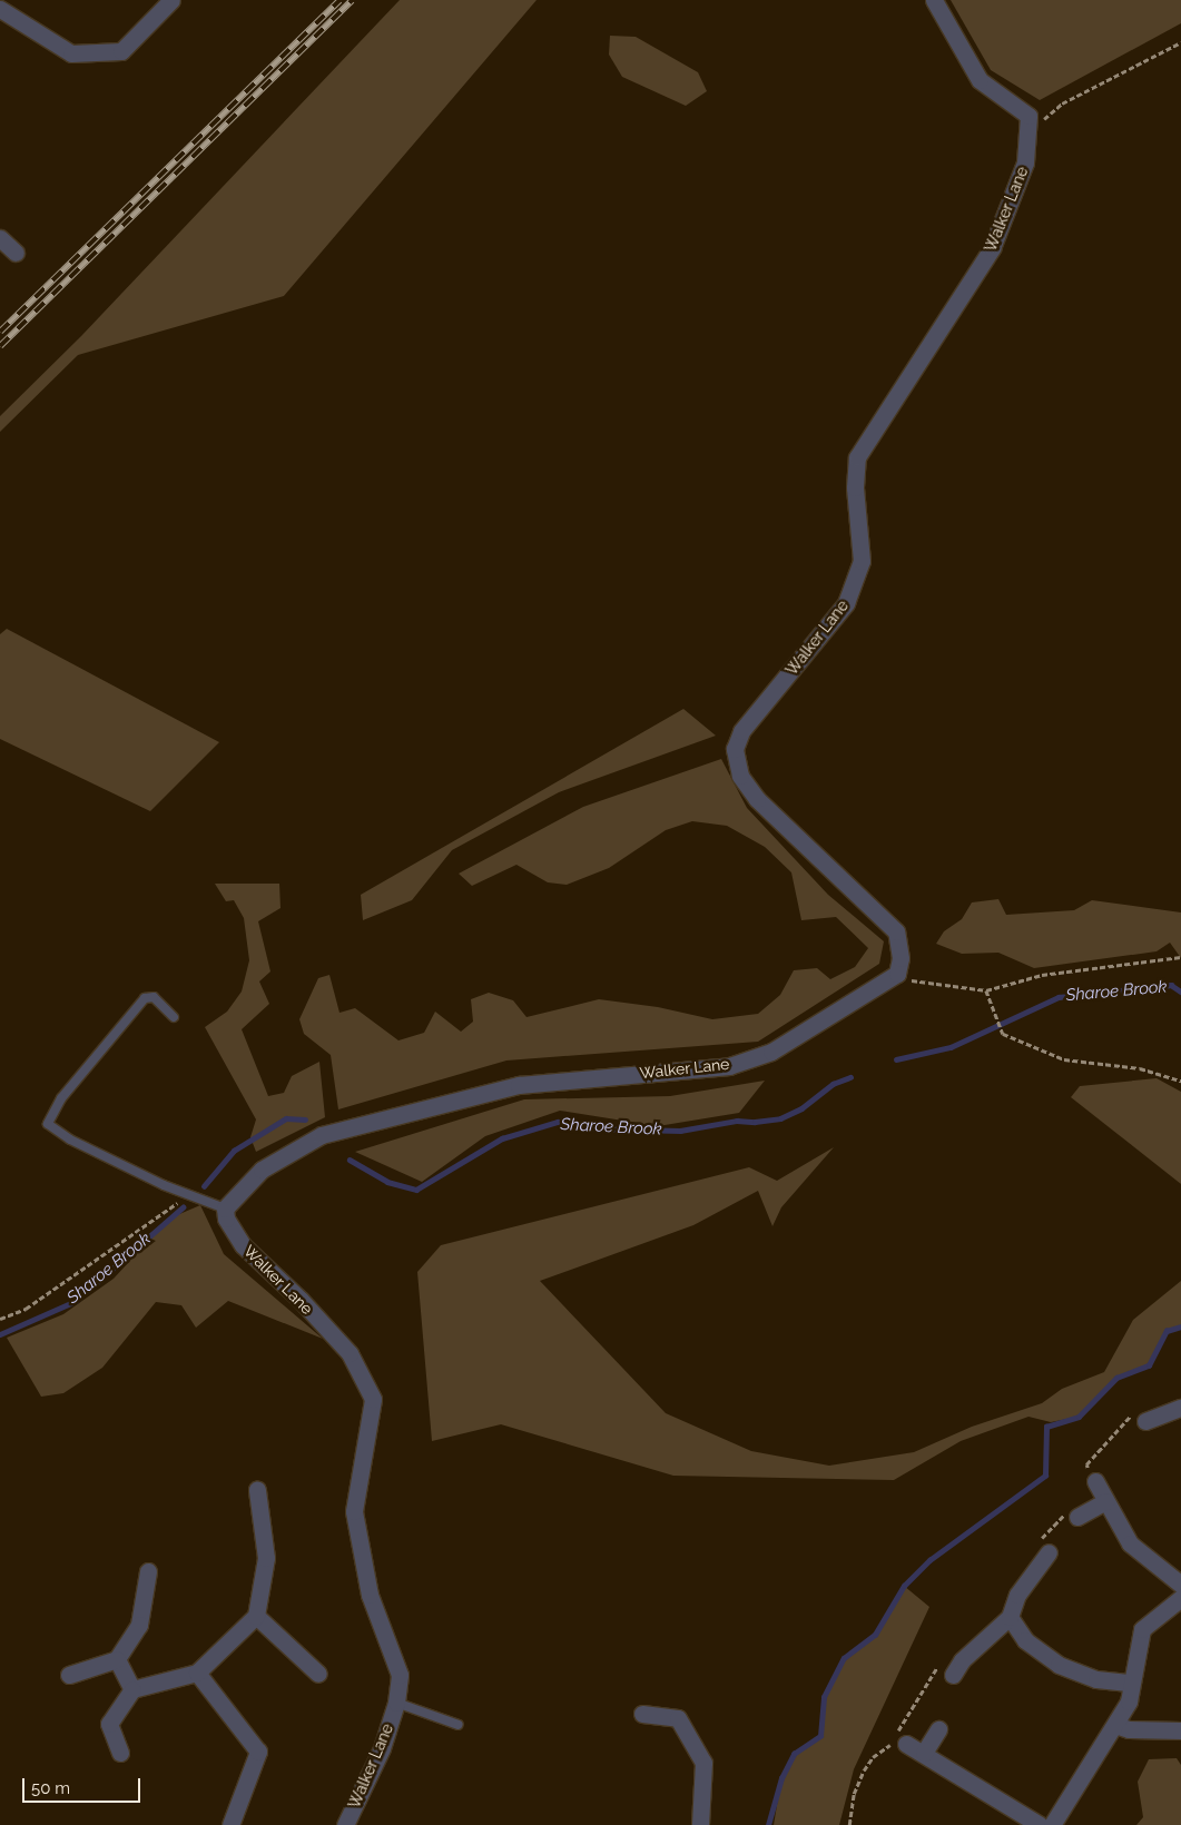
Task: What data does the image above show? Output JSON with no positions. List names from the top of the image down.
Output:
{
  "streets": {
    "street": ["Walker Lane"]
  },
  "water": ["Sharoe Brook"],
  "scale_bar": "50 m"
}
